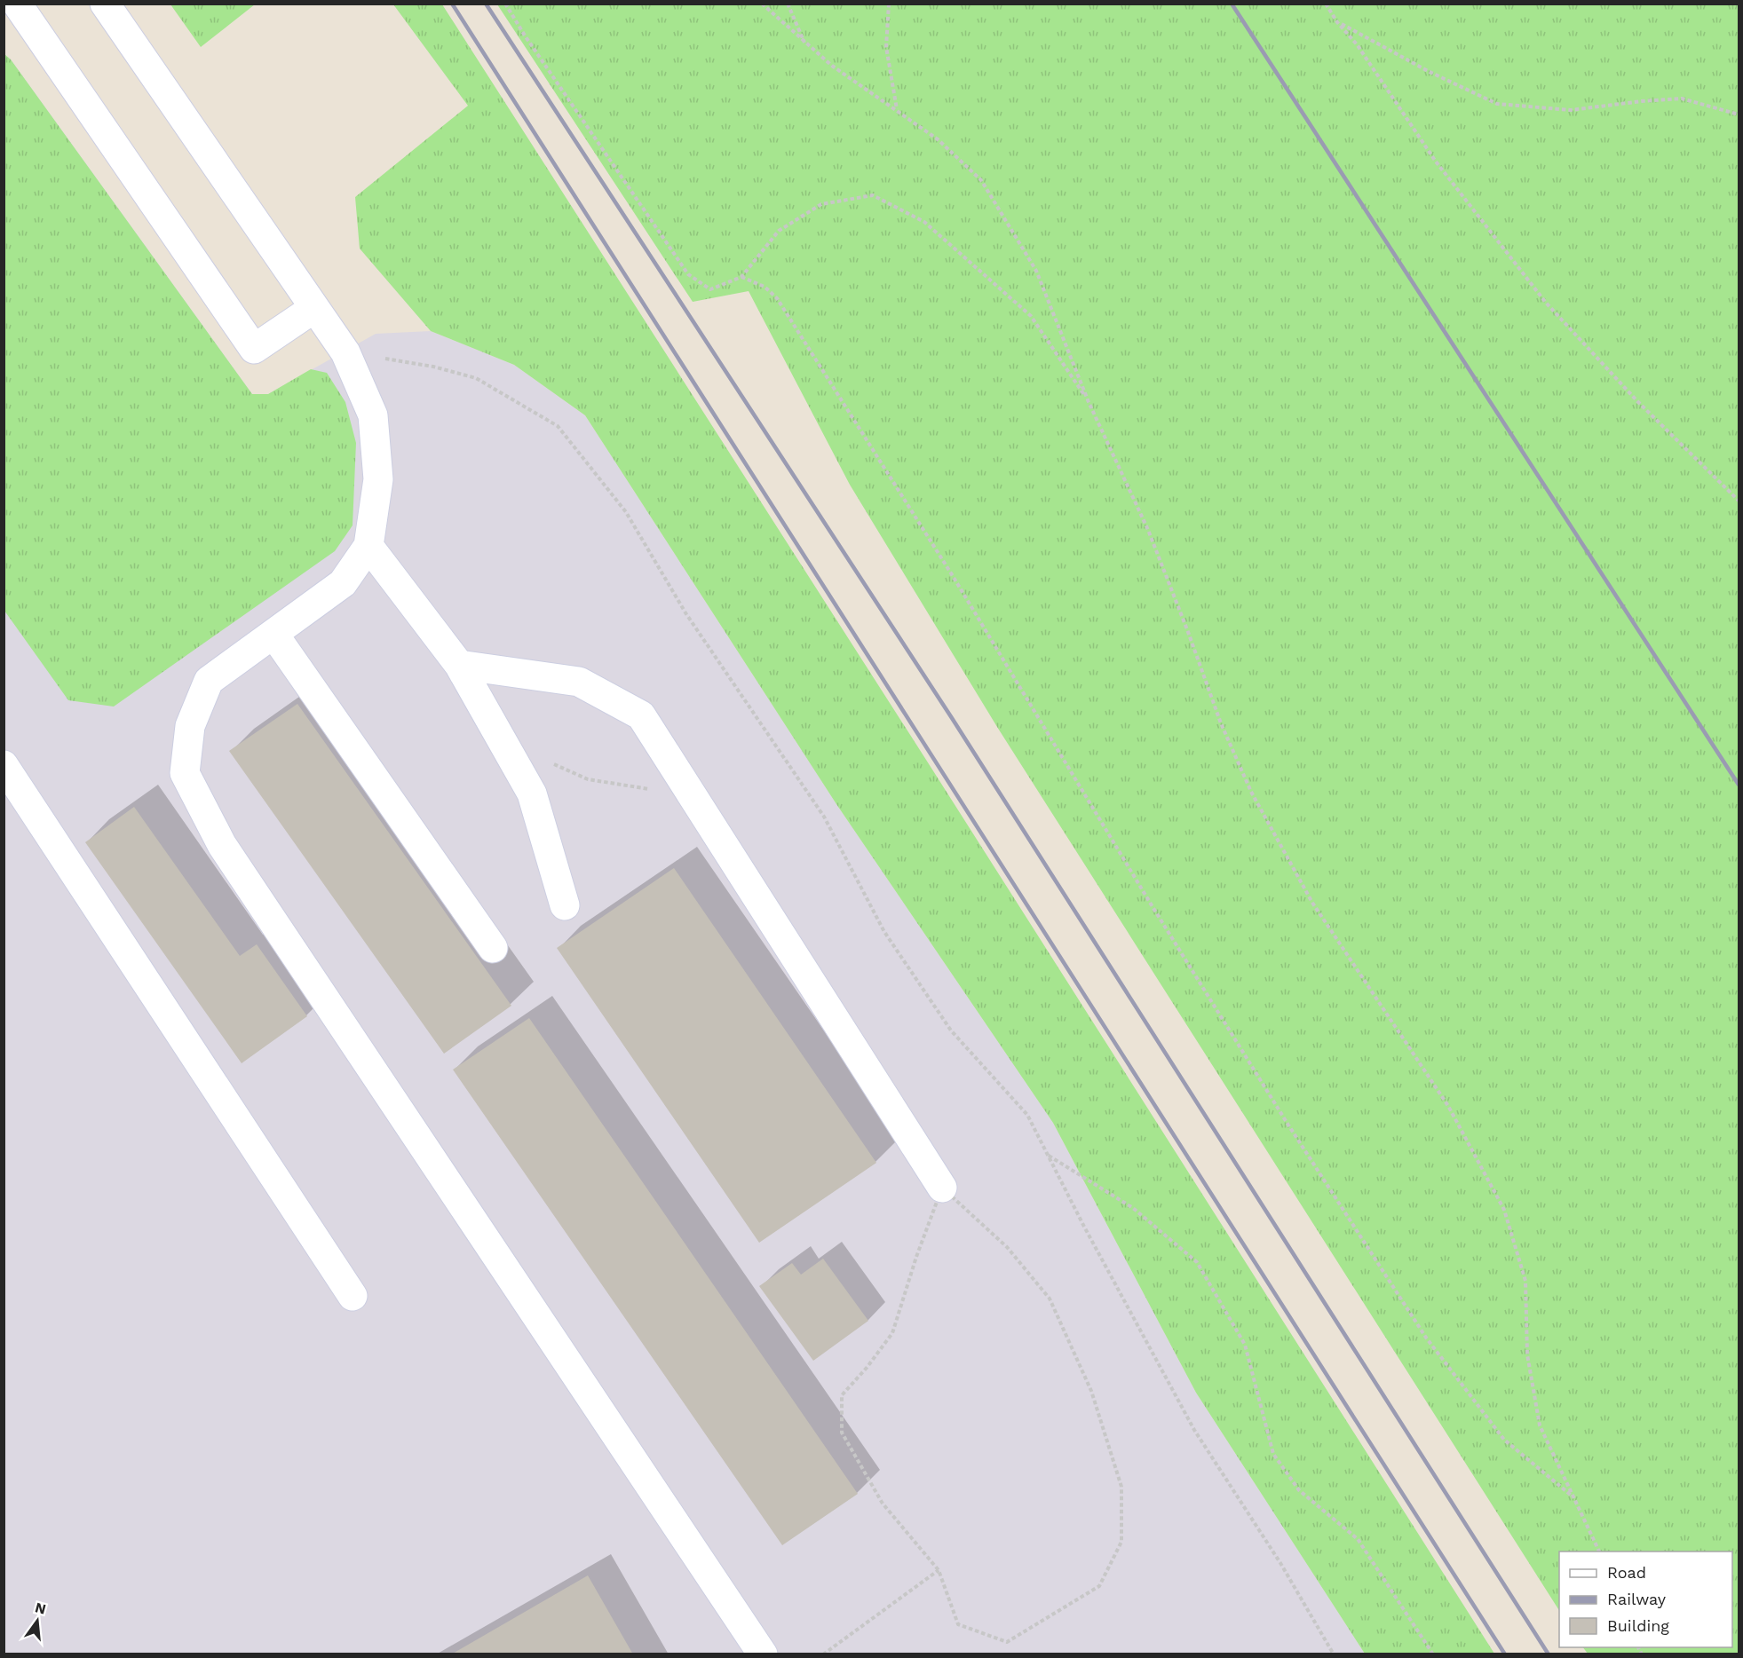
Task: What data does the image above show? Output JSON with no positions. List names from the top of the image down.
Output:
{
  "legend": ["Road", "Railway", "Building"],
  "north": "top"
}
